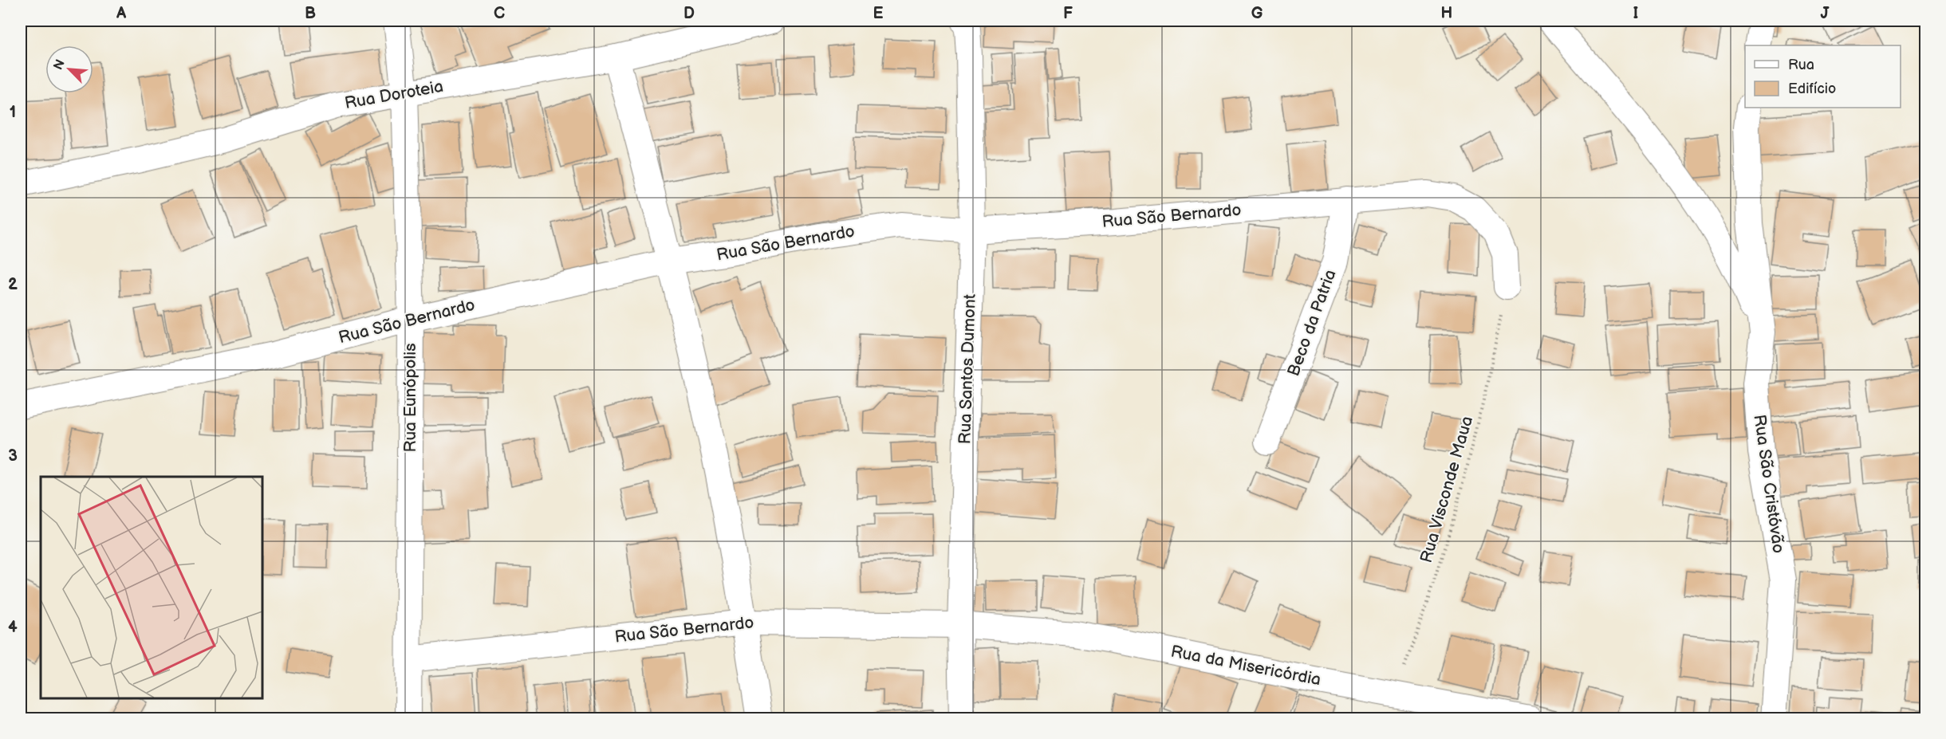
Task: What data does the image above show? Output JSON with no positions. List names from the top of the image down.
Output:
{
  "streets": {
    "street": [
      "Rua Doroteia",
      "Rua São Bernardo",
      "Beco da Patria",
      "Rua Santos Dumont",
      "Rua Eunópolis",
      "Rua São Cristóvão",
      "Rua da Misericórdia"
    ],
    "path": ["Rua Visconde Maua"]
  },
  "crossings": [
    ["Rua Doroteia", "Rua Eunópolis"],
    ["Rua São Bernardo", "Beco da Patria"],
    ["Rua São Bernardo", "Rua Santos Dumont"],
    ["Rua São Bernardo", "Rua Eunópolis"],
    ["Rua São Bernardo", "Rua Visconde Maua"],
    ["Rua São Bernardo", "Rua da Misericórdia"],
    ["Rua Santos Dumont", "Rua da Misericórdia"],
    ["Rua Visconde Maua", "Rua da Misericórdia"]
  ],
  "legend": ["Rua", "Edifício"],
  "north": "top left",
  "grid": {
    "columns": [
      "A",
      "B",
      "C",
      "D",
      "E",
      "F",
      "G",
      "H",
      "I",
      "J"
    ],
    "rows": [
      "1",
      "2",
      "3",
      "4"
    ]
  }
}
